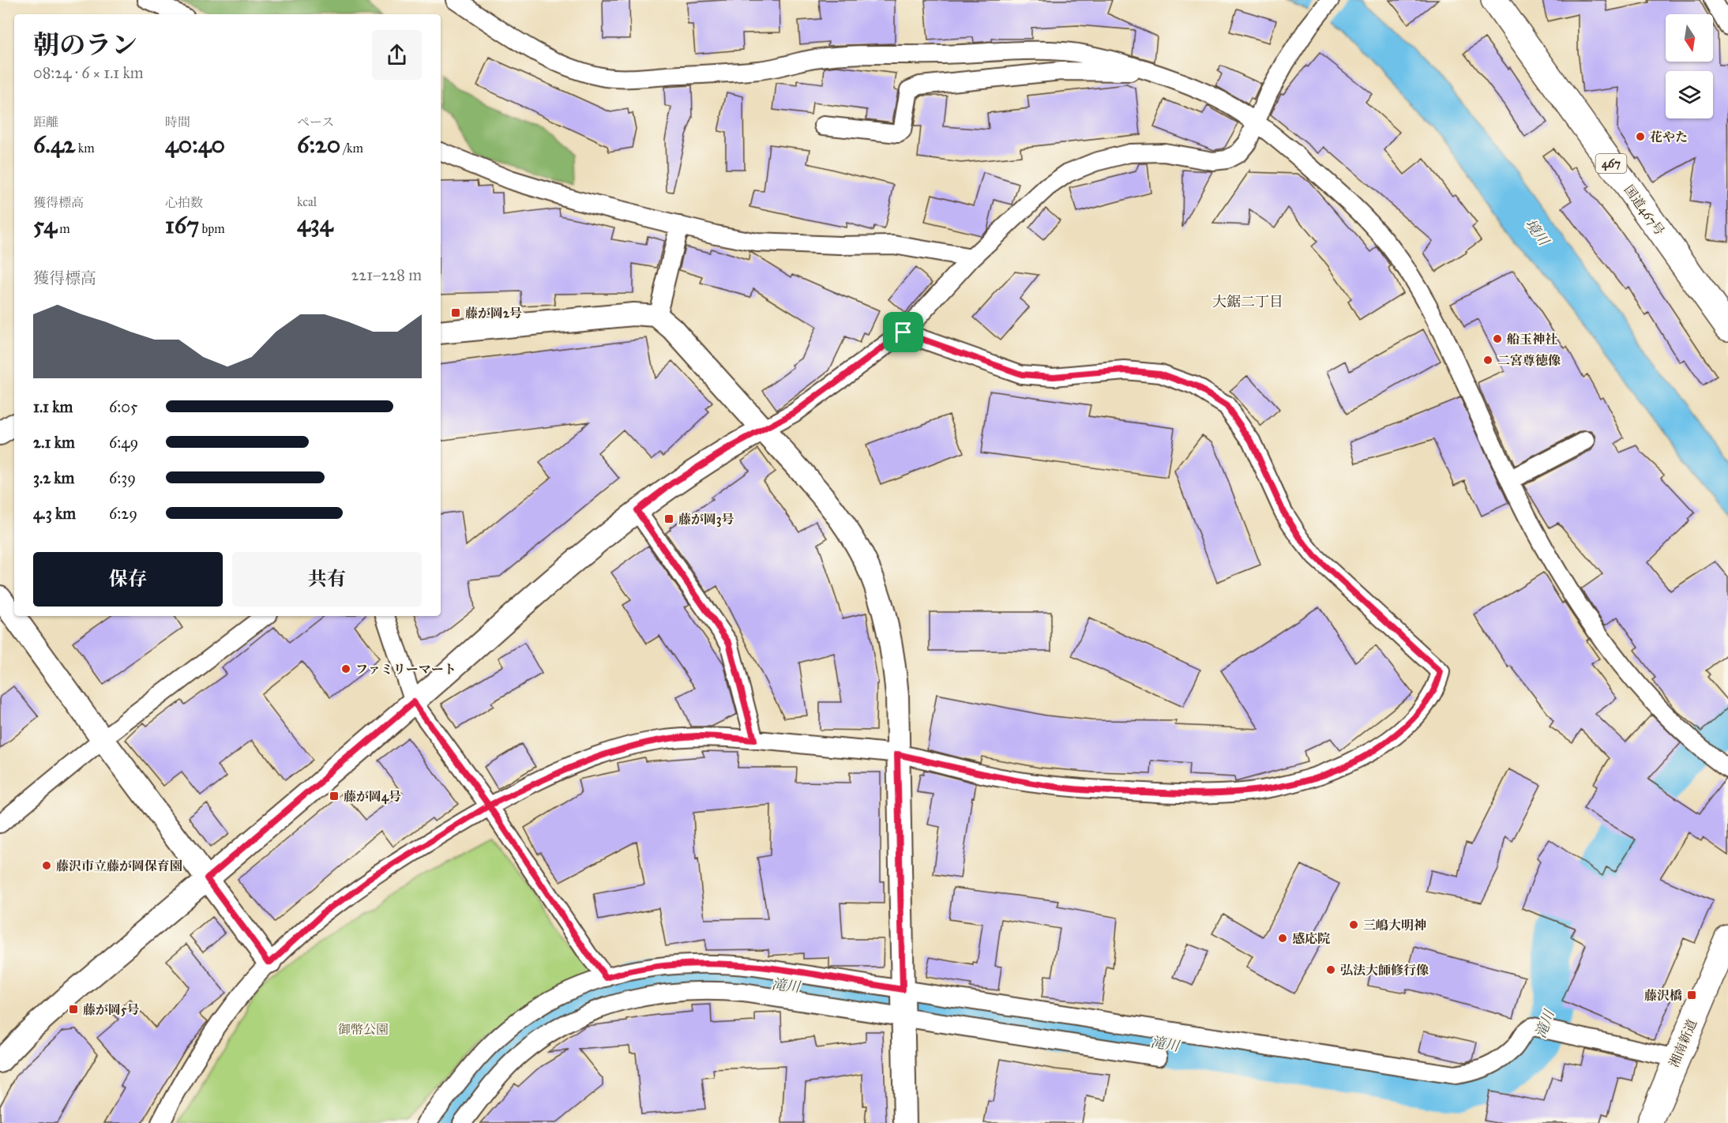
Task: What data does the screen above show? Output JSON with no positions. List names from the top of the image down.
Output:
{
  "streets": {
    "main road": ["467", "国道467号", "湘南新道"]
  },
  "districts": ["大鋸二丁目"],
  "water": ["境川", "滝川"],
  "parks": ["御幣公園"],
  "places": {
    "other": [
      "花やた",
      "船玉神社",
      "二宮尊徳像",
      "ファミリーマート",
      "藤沢市立藤が岡保育園",
      "三嶋大明神",
      "感応院",
      "弘法大師修行像"
    ],
    "transit": [
      "藤が岡2号",
      "藤が岡3号",
      "藤が岡4号",
      "藤沢橋",
      "藤が岡5号"
    ]
  },
  "north": "bottom",
  "page": {
    "heading": ["朝のラン", "08:24 · 6 × 1.1 km"],
    "stats": [
      ["距離", "6.42 km"],
      ["時間", "40:40"],
      ["ペース", "6:20 /km"],
      ["獲得標高", "54 m"],
      ["心拍数", "167 bpm"],
      ["kcal", "434"]
    ],
    "chart": ["獲得標高", "221–228 m"],
    "list": [
      {
        "name": "1.1 km",
        "note": "6:05"
      },
      {
        "name": "2.1 km",
        "note": "6:49"
      },
      {
        "name": "3.2 km",
        "note": "6:39"
      },
      {
        "name": "4.3 km",
        "note": "6:29"
      }
    ],
    "buttons": ["保存", "共有"]
  }
}
